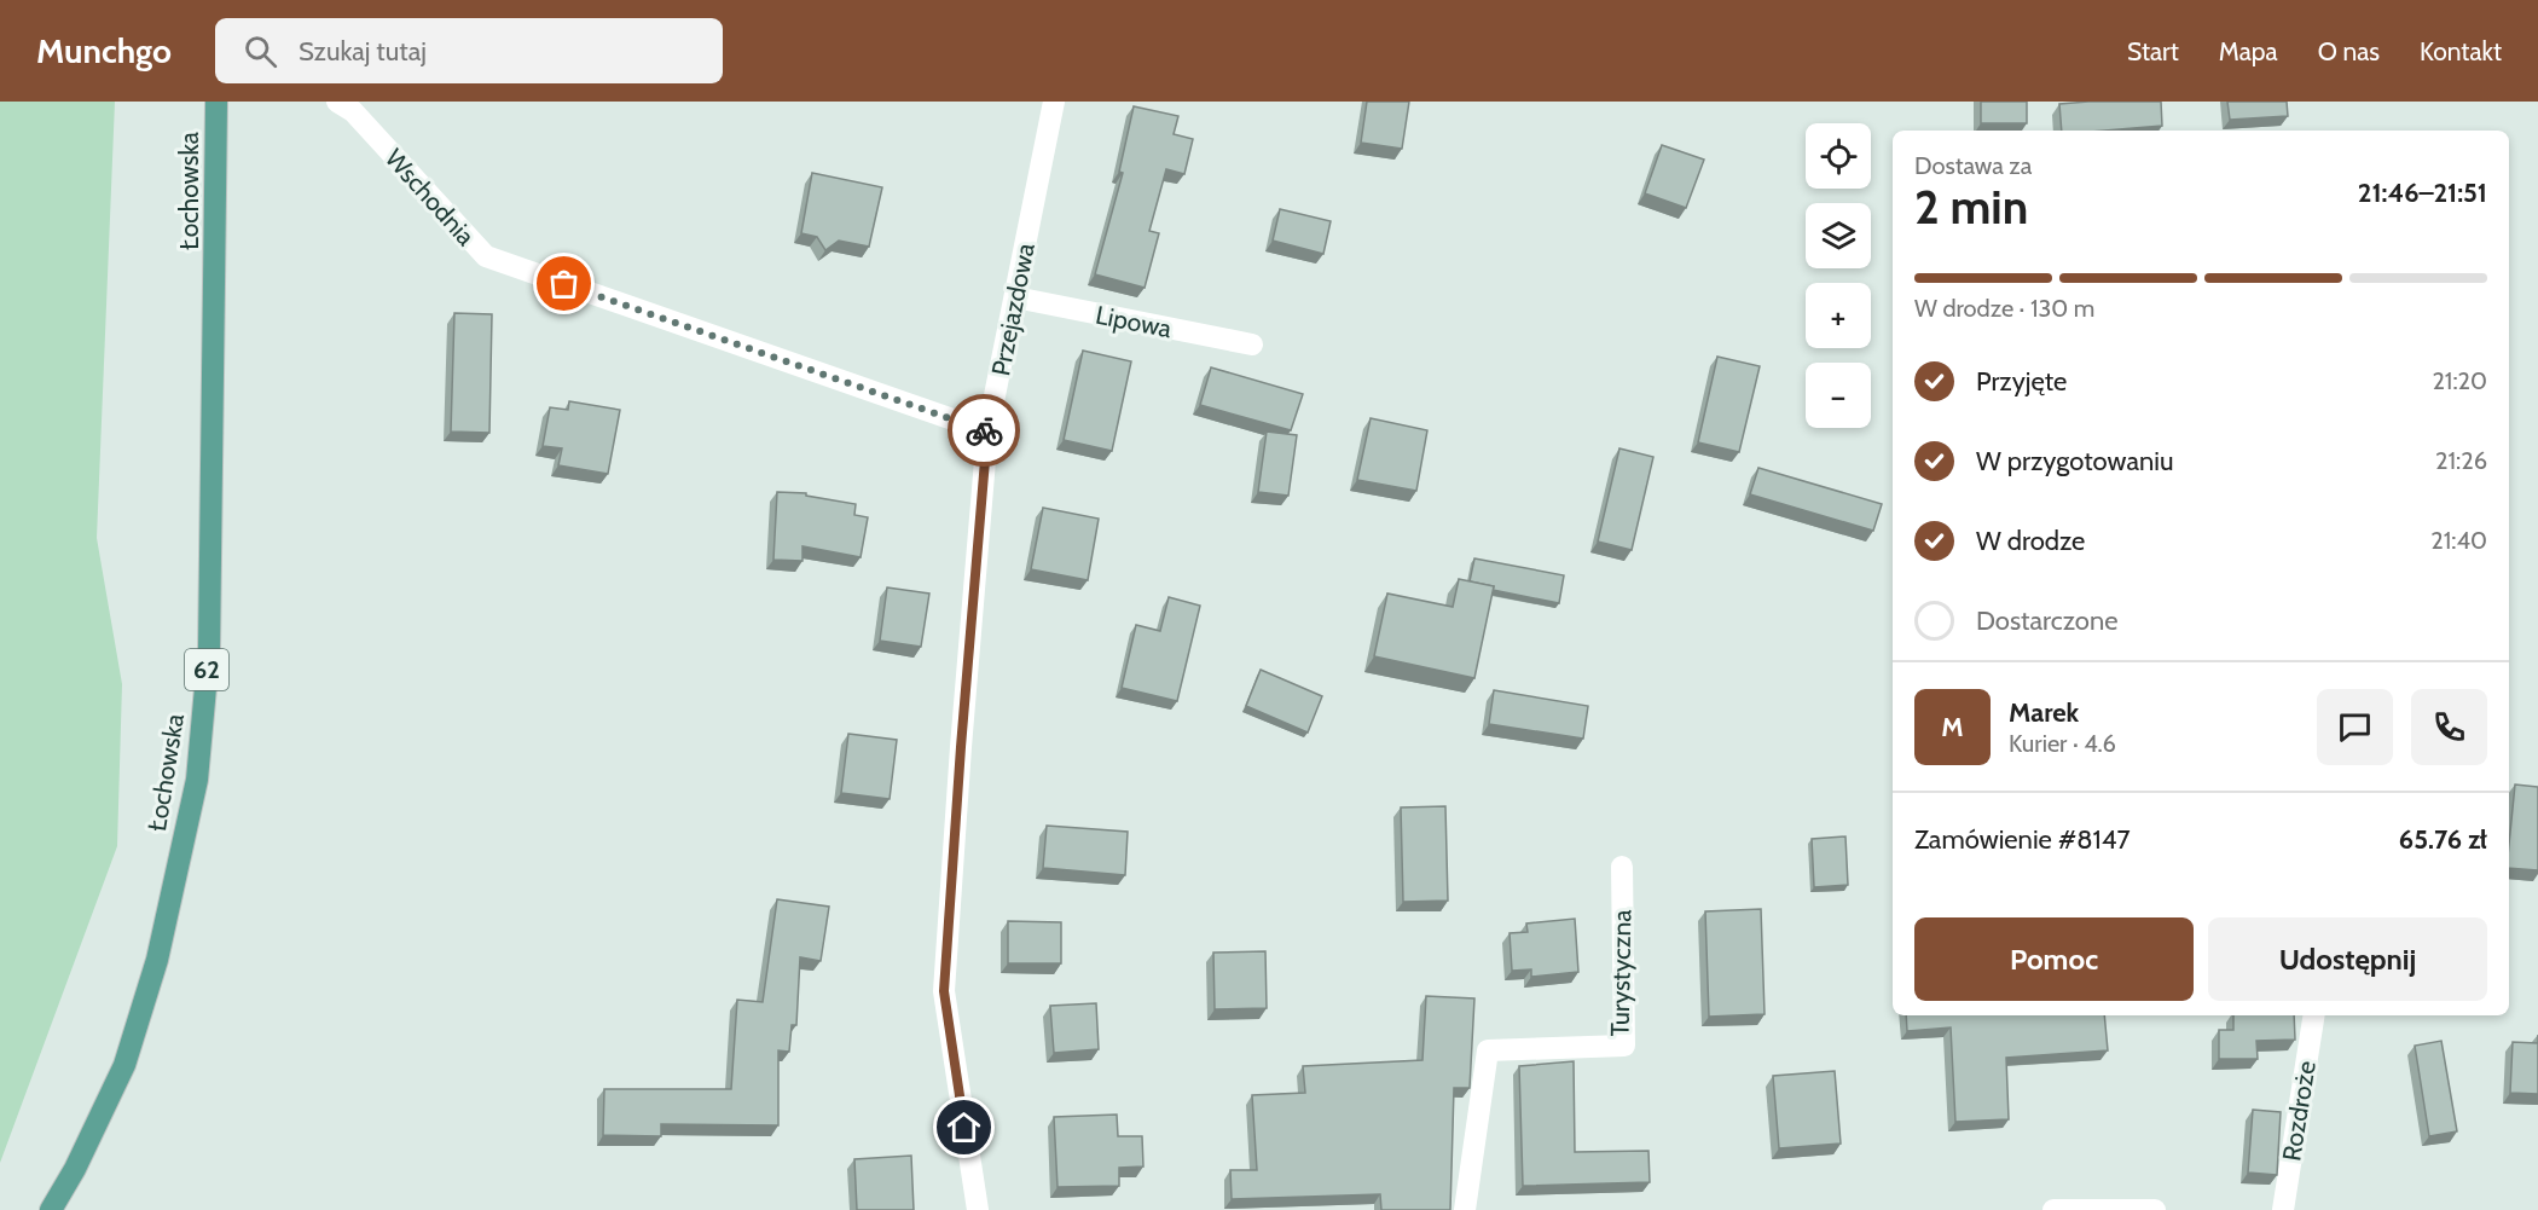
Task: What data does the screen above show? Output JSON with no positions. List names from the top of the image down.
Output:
{
  "streets": {
    "main road": ["Łochowska", "62"],
    "street": [
      "Wschodnia",
      "Przejazdowa",
      "Lipowa",
      "Turystyczna",
      "Rozdroże"
    ]
  },
  "crossings": [
    ["Wschodnia", "Przejazdowa"],
    ["Przejazdowa", "Lipowa"]
  ],
  "page": {
    "header": "Munchgo",
    "search": "Szukaj tutaj",
    "nav": [
      "Start",
      "Mapa",
      "O nas",
      "Kontakt"
    ],
    "map_buttons": ["+", "−"],
    "heading": ["2 min", "Dostawa za", "21:46–21:51"],
    "panel": [
      "Marek",
      "Kurier · 4.6",
      "Zamówienie #8147",
      "65.76 zł"
    ],
    "bar": "W drodze · 130 m",
    "list": [
      ["Przyjęte", "21:20"],
      ["W przygotowaniu", "21:26"],
      ["W drodze", "21:40"],
      "Dostarczone"
    ],
    "round": "M",
    "buttons": ["Pomoc", "Udostępnij"]
  }
}
